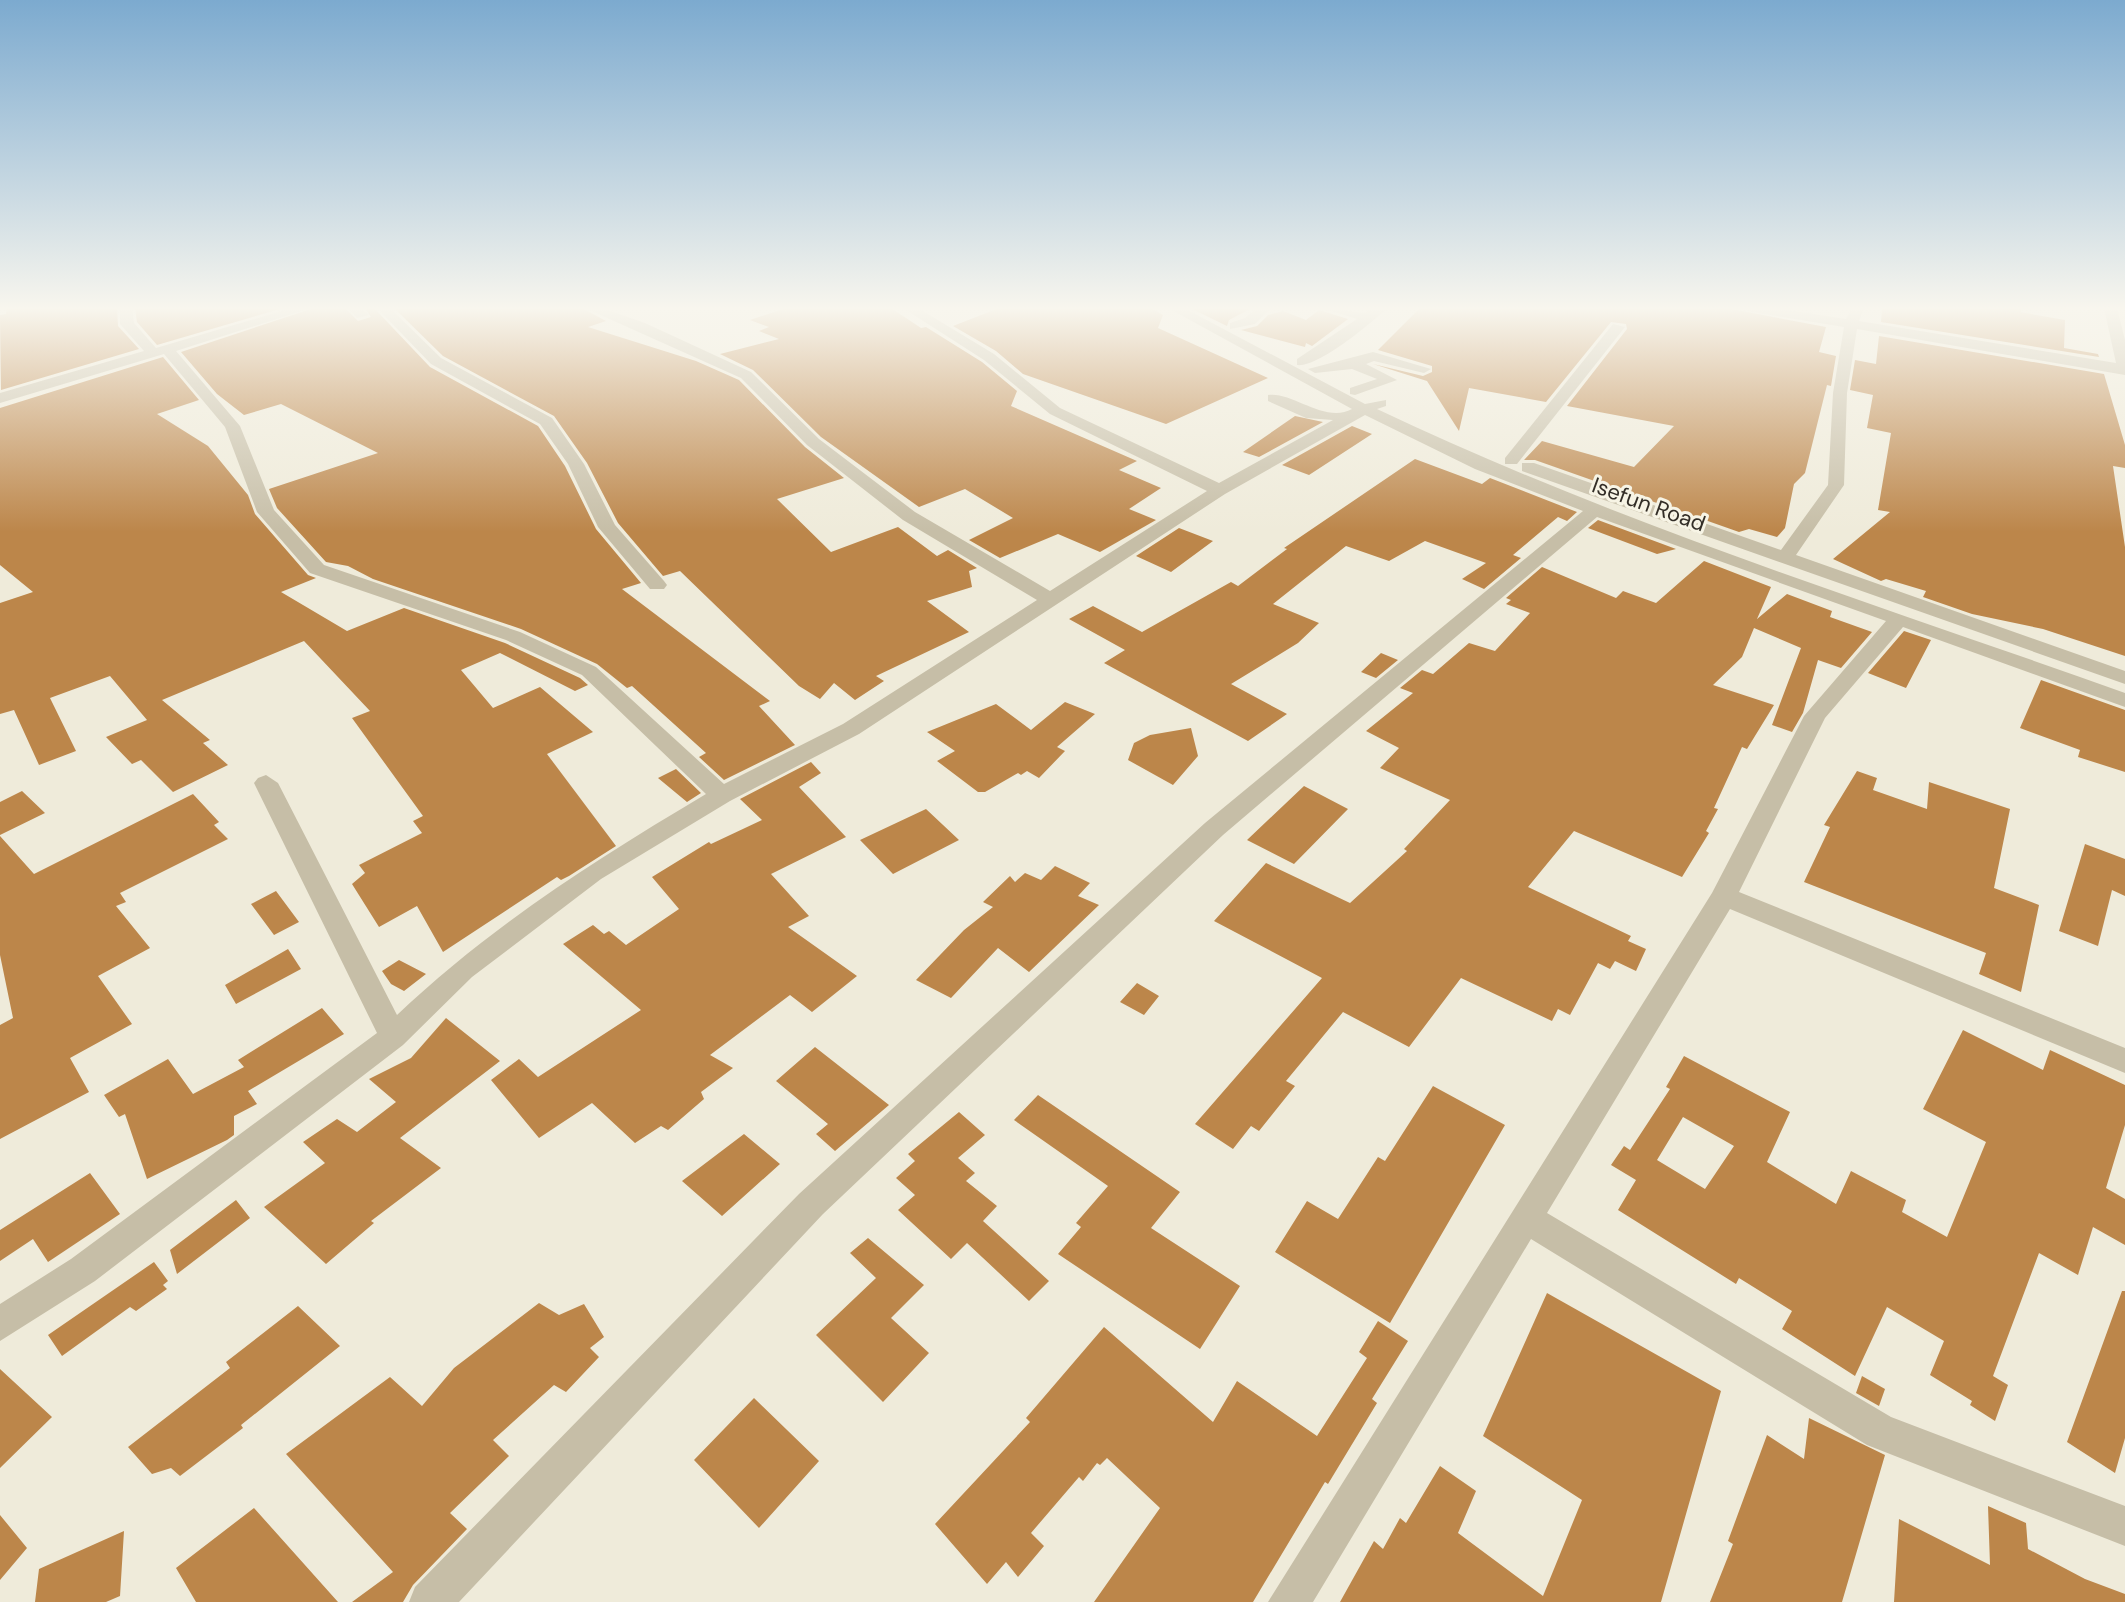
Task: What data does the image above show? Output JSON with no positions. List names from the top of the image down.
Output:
{
  "streets": {
    "street": ["Isefun Road"]
  }
}
